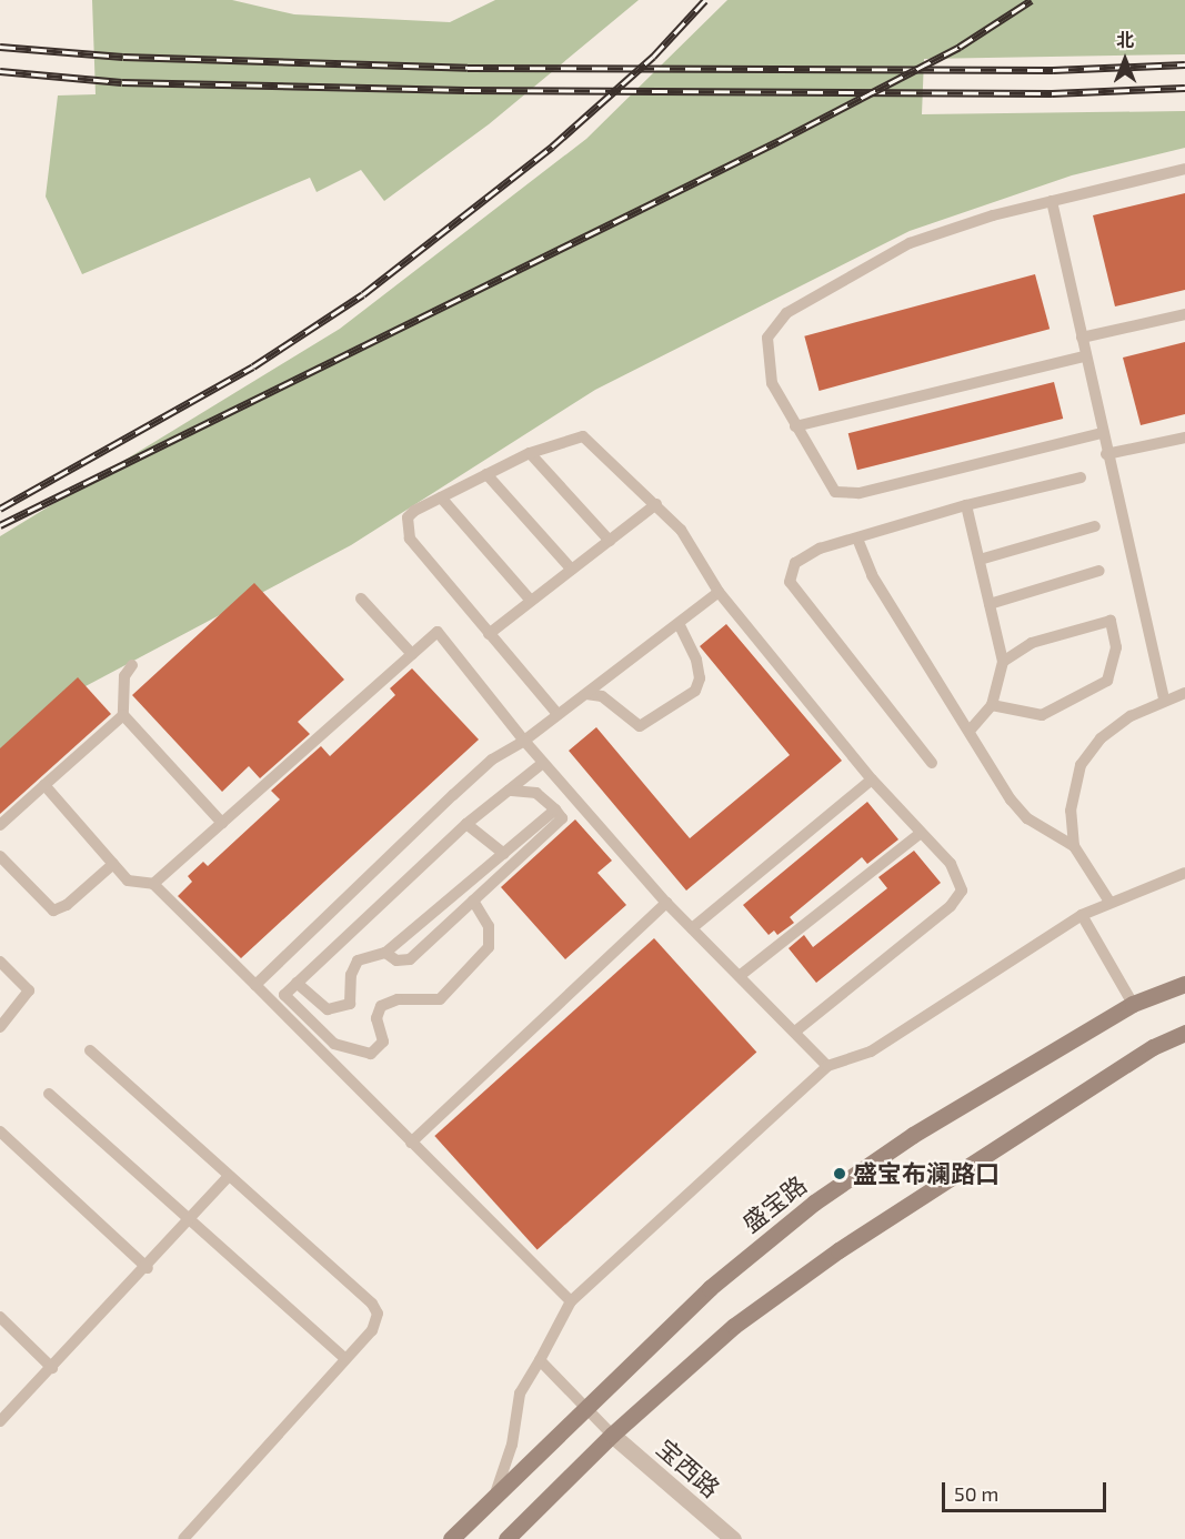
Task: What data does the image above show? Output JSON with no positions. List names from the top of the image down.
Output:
{
  "streets": {
    "main road": ["盛宝路"],
    "street": ["宝西路"]
  },
  "places": ["盛宝布澜路口"],
  "scale_bar": "50 m",
  "north": "top"
}
